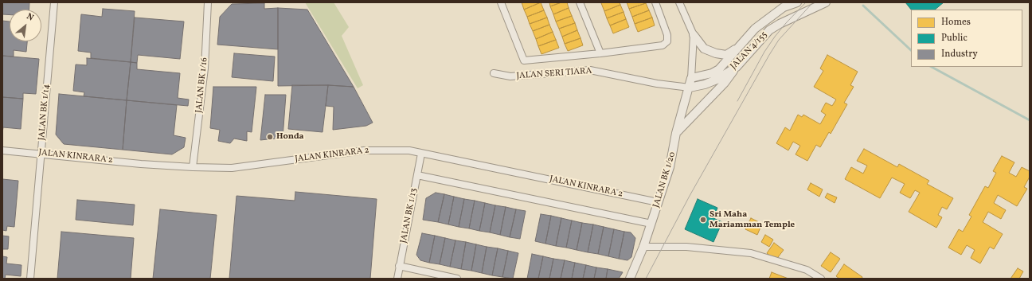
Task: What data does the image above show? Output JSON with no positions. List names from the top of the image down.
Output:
{
  "streets": {
    "street": [
      "JALAN 4/155",
      "JALAN SERI TIARA",
      "JALAN BK 1/16",
      "JALAN BK 1/14",
      "JALAN KINRARA 2",
      "JALAN BK 1/20",
      "JALAN BK 1/13"
    ]
  },
  "crossings": [
    ["JALAN 4/155", "JALAN SERI TIARA"],
    ["JALAN 4/155", "JALAN BK 1/20"],
    ["JALAN SERI TIARA", "JALAN BK 1/20"],
    ["JALAN BK 1/16", "JALAN KINRARA 2"],
    ["JALAN BK 1/14", "JALAN KINRARA 2"],
    ["JALAN KINRARA 2", "JALAN BK 1/20"],
    ["JALAN KINRARA 2", "JALAN BK 1/13"]
  ],
  "places": ["Honda", "Sri Maha Mariamman Temple"],
  "legend": ["Homes", "Public", "Industry"],
  "north": "top right"
}
